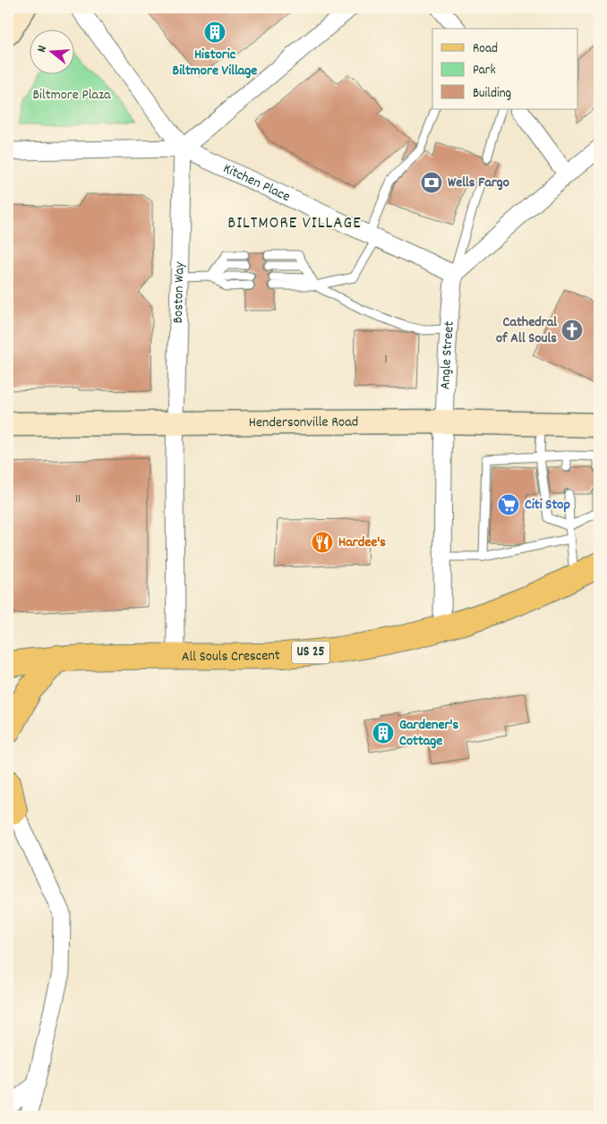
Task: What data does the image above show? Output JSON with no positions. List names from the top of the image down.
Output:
{
  "streets": {
    "main road": ["Hendersonville Road", "US 25", "All Souls Crescent"],
    "street": ["Kitchen Place", "Boston Way", "Angle Street"]
  },
  "crossings": [
    ["Kitchen Place", "Boston Way"],
    ["Kitchen Place", "Angle Street"],
    ["Boston Way", "Hendersonville Road"],
    ["Boston Way", "All Souls Crescent"],
    ["Angle Street", "Hendersonville Road"],
    ["Angle Street", "All Souls Crescent"]
  ],
  "districts": ["BILTMORE VILLAGE"],
  "parks": ["Biltmore Plaza"],
  "places": {
    "building": ["Historic Biltmore Village", "Gardener's Cottage"],
    "bank": ["Wells Fargo"],
    "church": ["Cathedral of All Souls"],
    "supermarket": ["Citi Stop"],
    "restaurant": ["Hardee's"]
  },
  "house_numbers": ["1", "11"],
  "legend": ["Road", "Park", "Building"],
  "north": "left"
}
